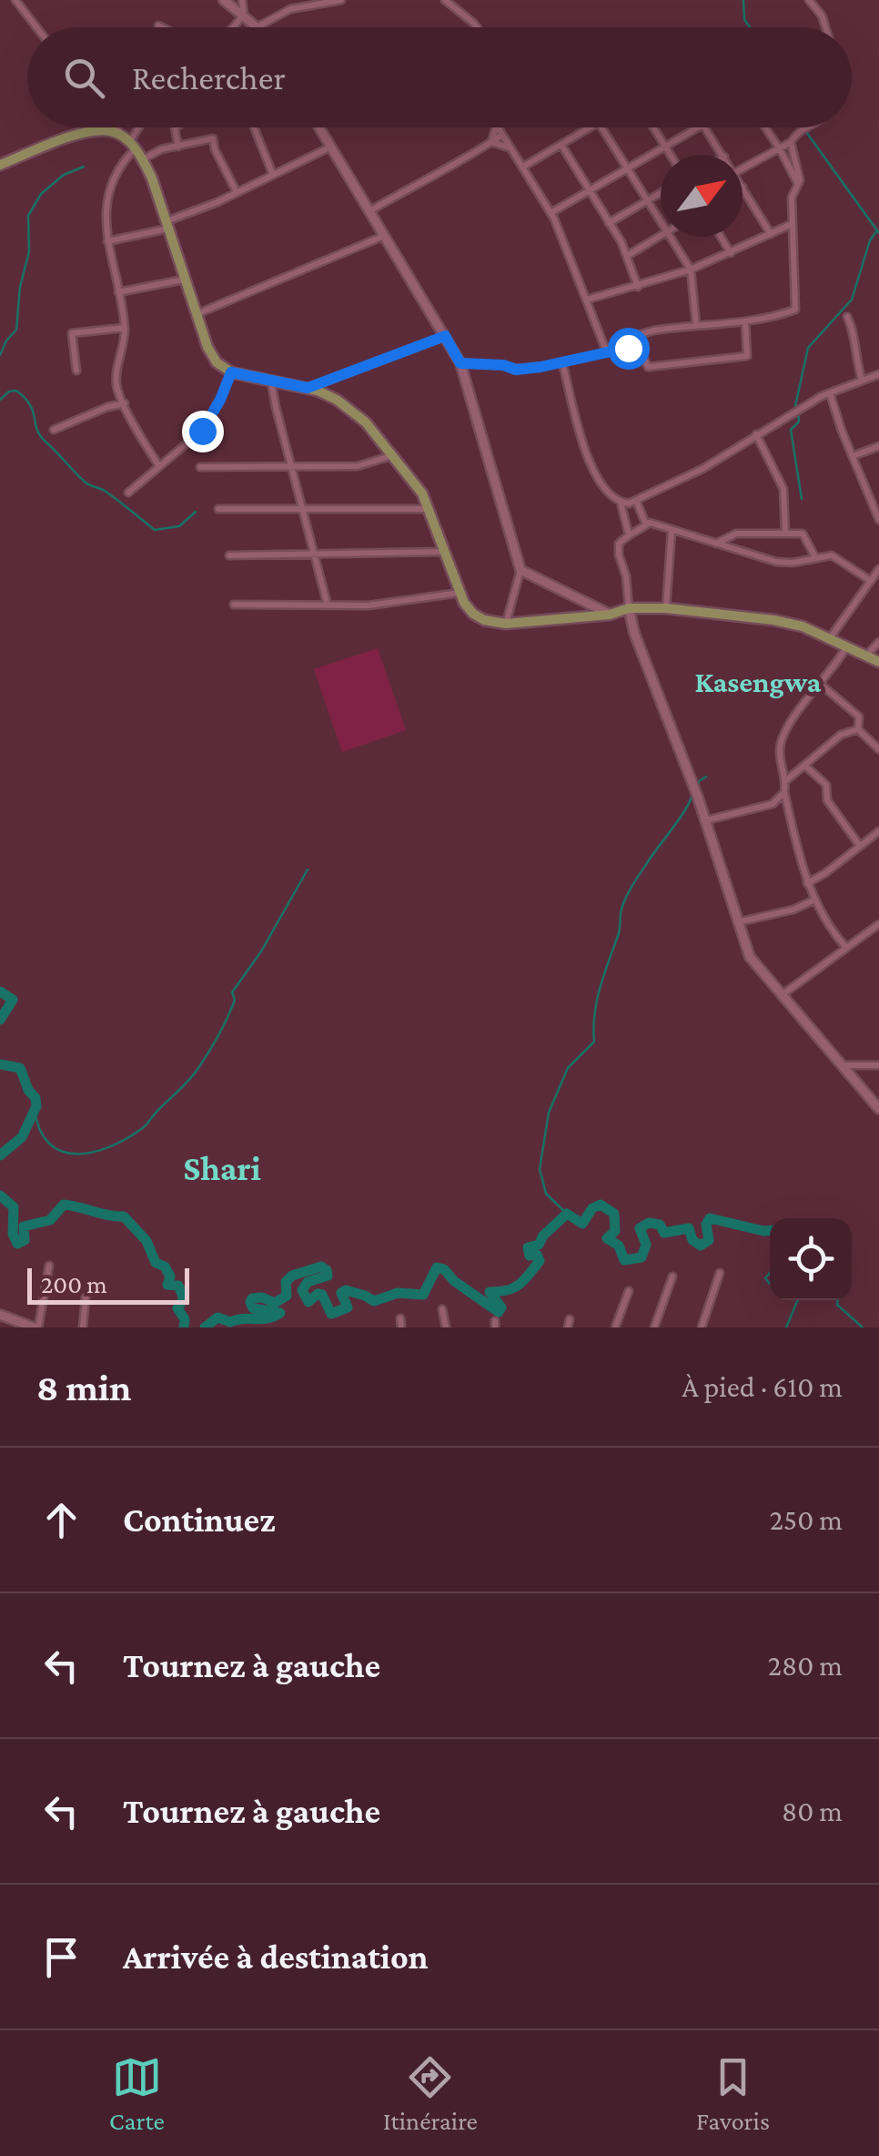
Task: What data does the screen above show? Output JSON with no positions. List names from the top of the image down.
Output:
{
  "districts": ["Kasengwa", "Shari"],
  "scale_bar": "200 m",
  "north": "top right",
  "page": {
    "search": "Rechercher",
    "scale": "200 m",
    "heading": ["8 min", "À pied · 610 m"],
    "list": [
      ["Continuez", "250 m"],
      ["Tournez à gauche", "280 m"],
      ["Tournez à gauche", "80 m"],
      "Arrivée à destination"
    ],
    "nav": ["Carte", "Itinéraire", "Favoris"]
  }
}
